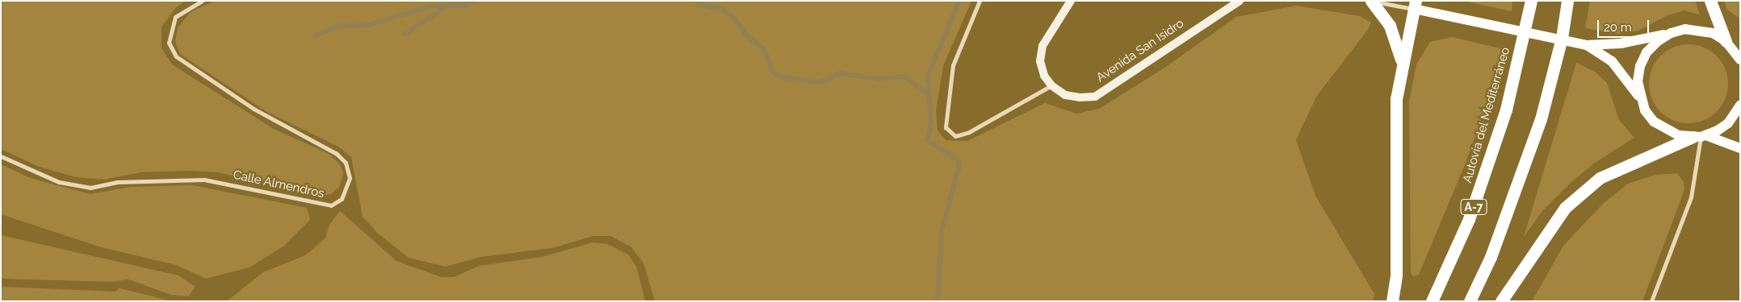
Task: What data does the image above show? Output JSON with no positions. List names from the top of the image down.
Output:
{
  "streets": {
    "highway": ["Autovía del Mediterráneo", "A-7"],
    "street": ["Avenida San Isidro", "Calle Almendros"]
  },
  "scale_bar": "20 m"
}
